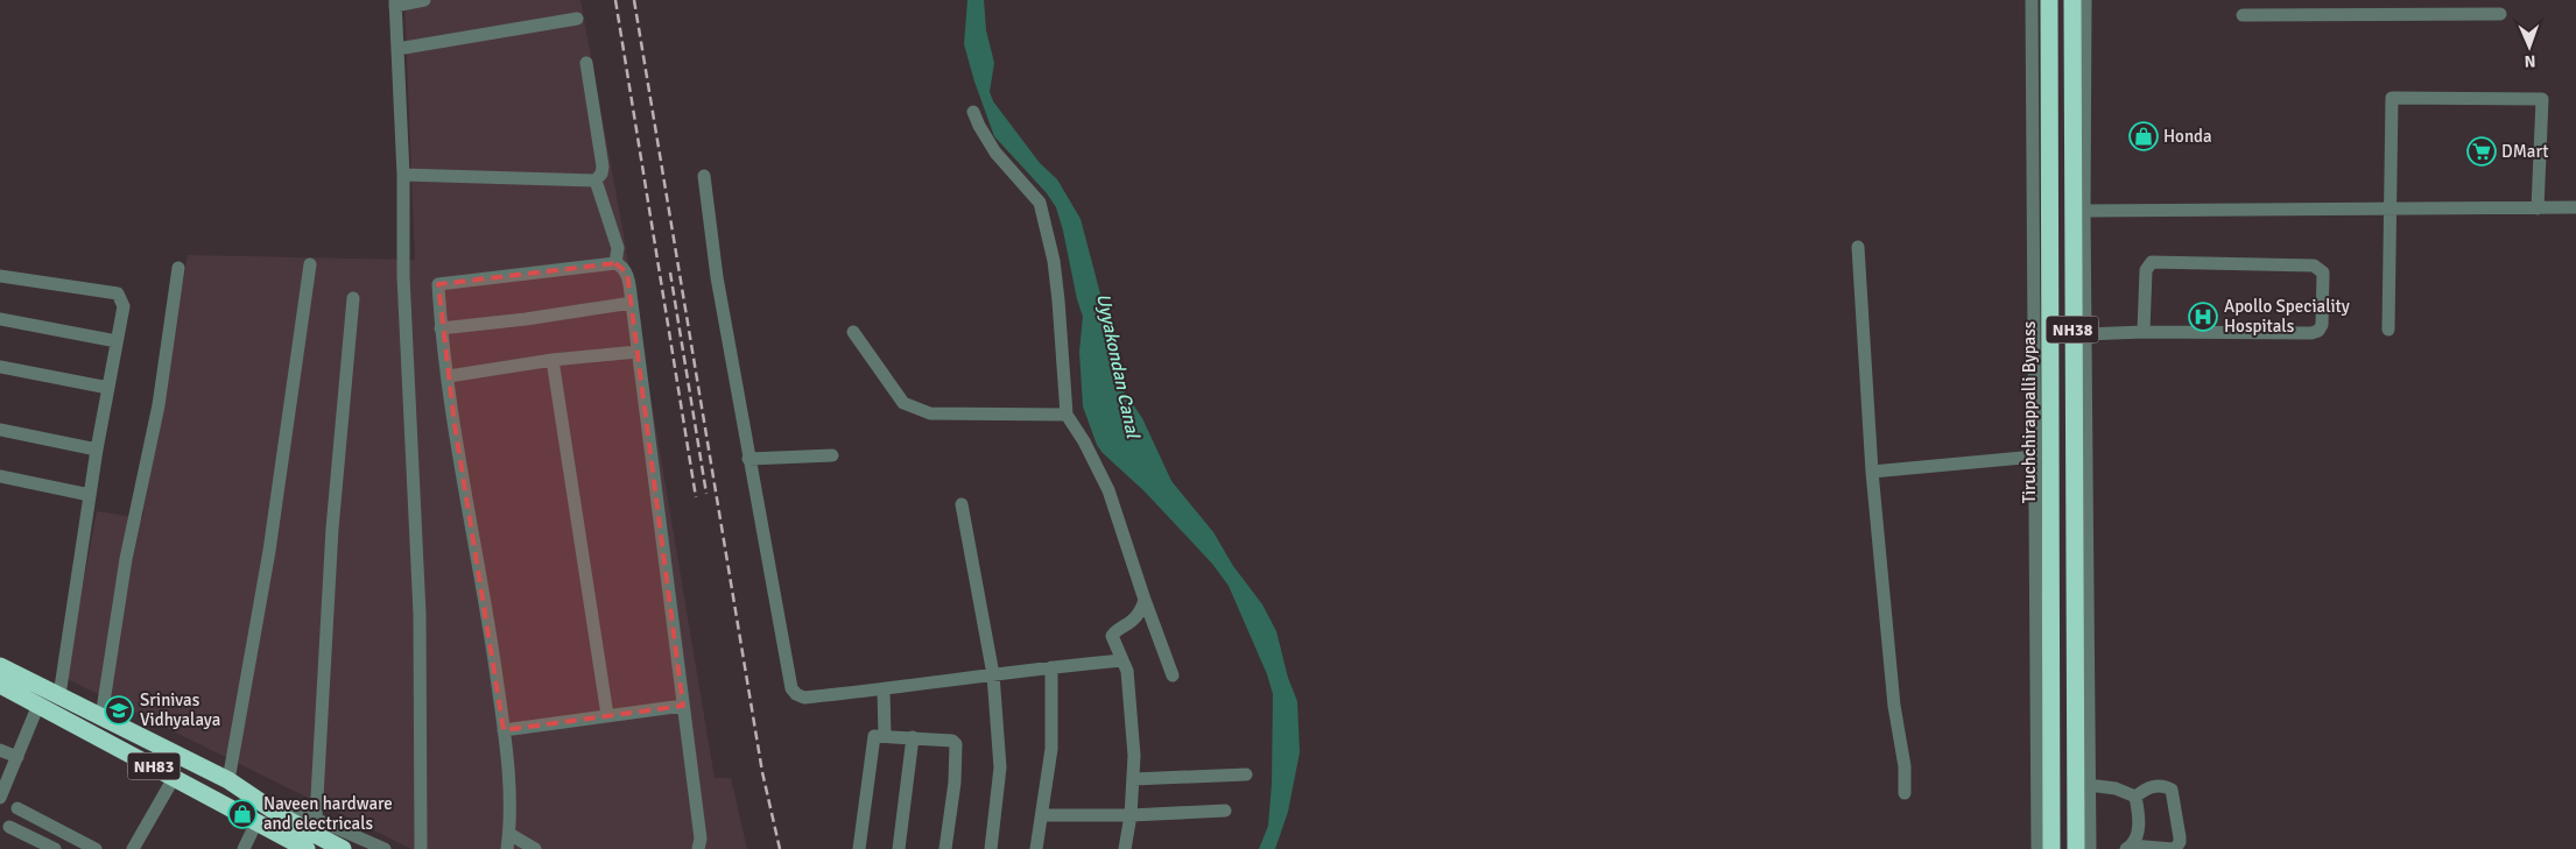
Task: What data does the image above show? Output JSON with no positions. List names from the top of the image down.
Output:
{
  "streets": {
    "highway": ["NH38", "Tiruchchirappalli Bypass", "NH83"]
  },
  "water": ["Uyyakondan Canal"],
  "places": {
    "shop": ["Honda", "Naveen hardware and electricals"],
    "supermarket": ["DMart"],
    "hospital": ["Apollo Speciality Hospitals"],
    "school or university": ["Srinivas Vidhyalaya"]
  },
  "north": "bottom"
}
